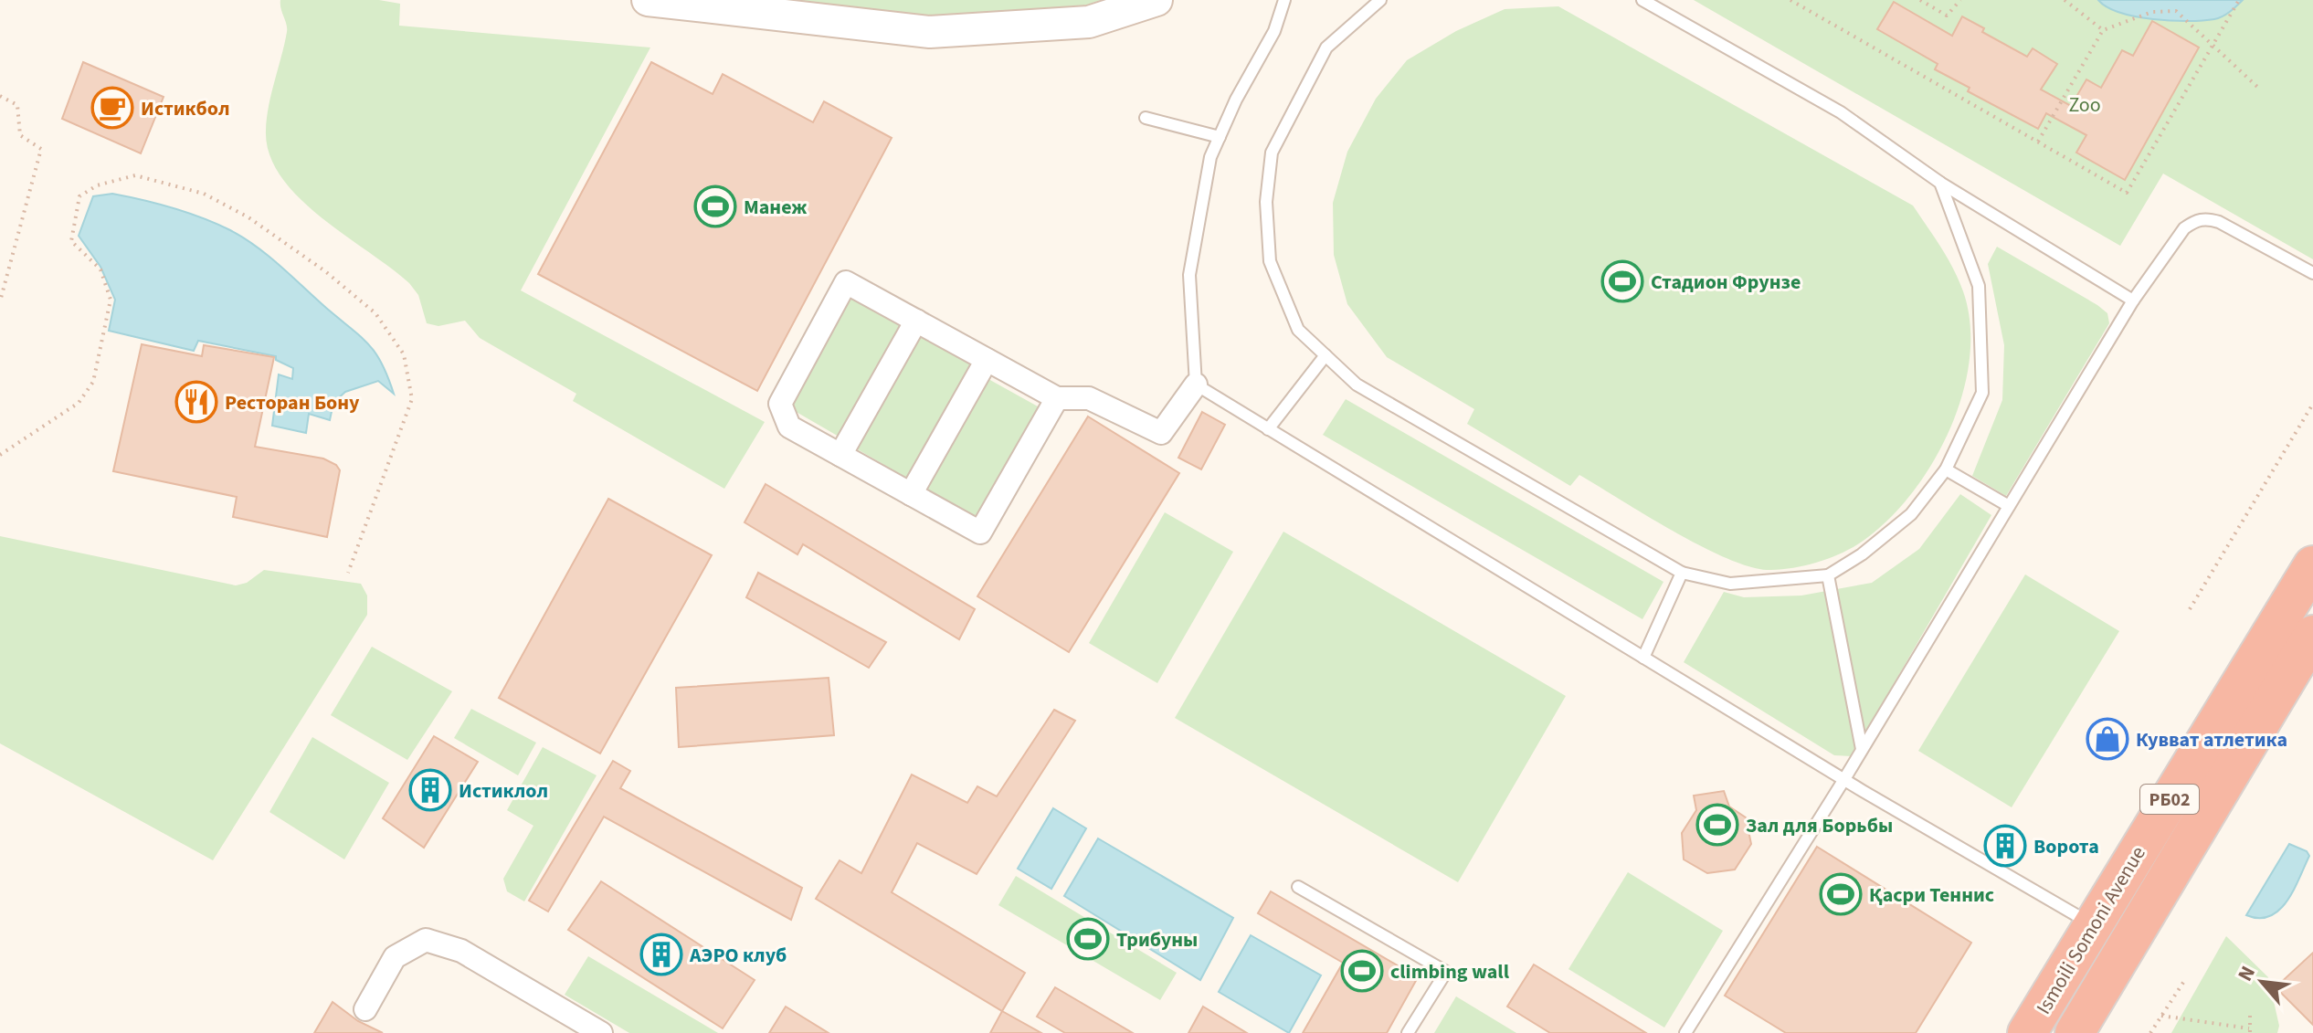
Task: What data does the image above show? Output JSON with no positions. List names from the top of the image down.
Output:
{
  "streets": {
    "highway": ["РБ02", "Ismoili Somoni Avenue"]
  },
  "parks": ["Zoo"],
  "places": {
    "cafe": ["Истикбол"],
    "sports": [
      "Манеж",
      "Стадион Фрунзе",
      "Зал для Борьбы",
      "Қасри Теннис",
      "Трибуны",
      "climbing wall"
    ],
    "restaurant": ["Ресторан Бону"],
    "shop": ["Кувват атлетика"],
    "building": ["Истиклол", "Ворота", "АЭРО клуб"]
  },
  "north": "top left"
}
